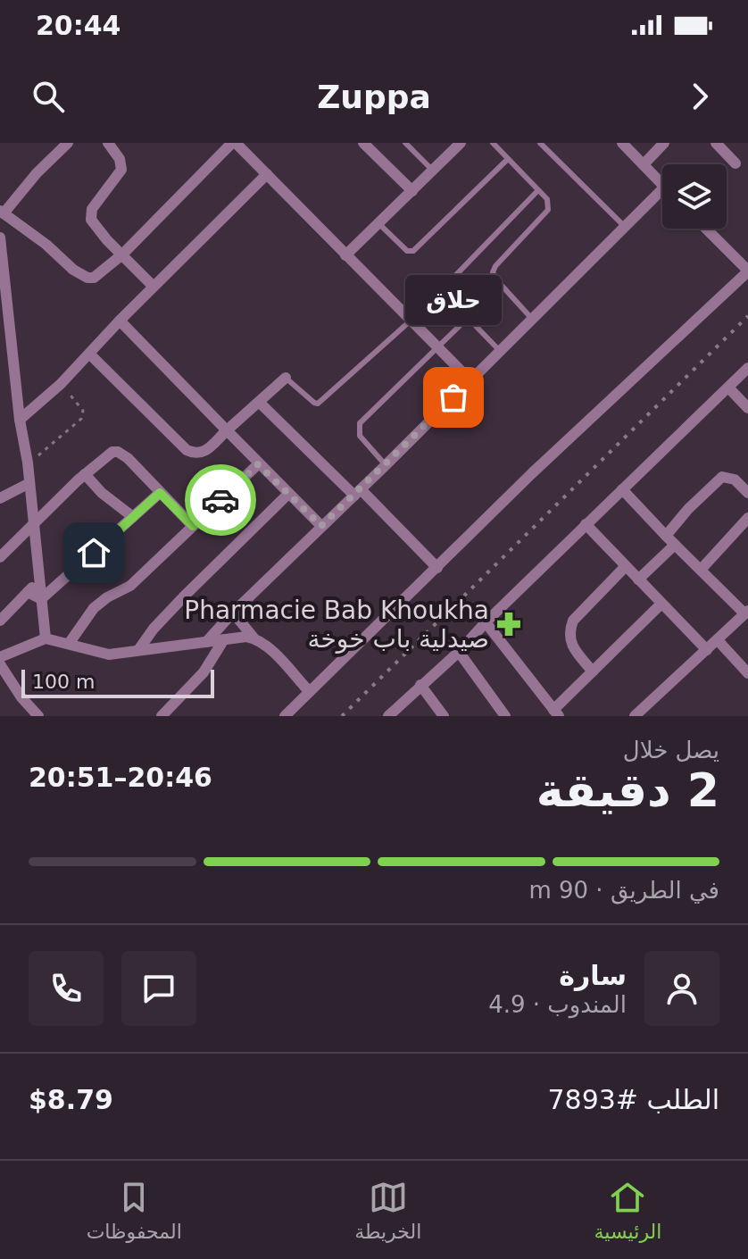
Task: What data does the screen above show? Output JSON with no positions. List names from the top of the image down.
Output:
{
  "places": {
    "other": ["حلاق"],
    "pharmacy": ["Pharmacie Bab Khoukha صيدلية باب خوخة"]
  },
  "scale_bar": "100 m",
  "page": {
    "status": "20:44",
    "header": "Zuppa",
    "bubble": "حلاق",
    "scale": "100 m",
    "heading": ["2 دقيقة", "يصل خلال", "20:46–20:51"],
    "panel": [
      "سارة",
      "المندوب · 4.9",
      "الطلب #7893",
      "$8.79"
    ],
    "bar": "في الطريق · 90 m",
    "tabs": ["الرئيسية", "الخريطة", "المحفوظات"]
  }
}
